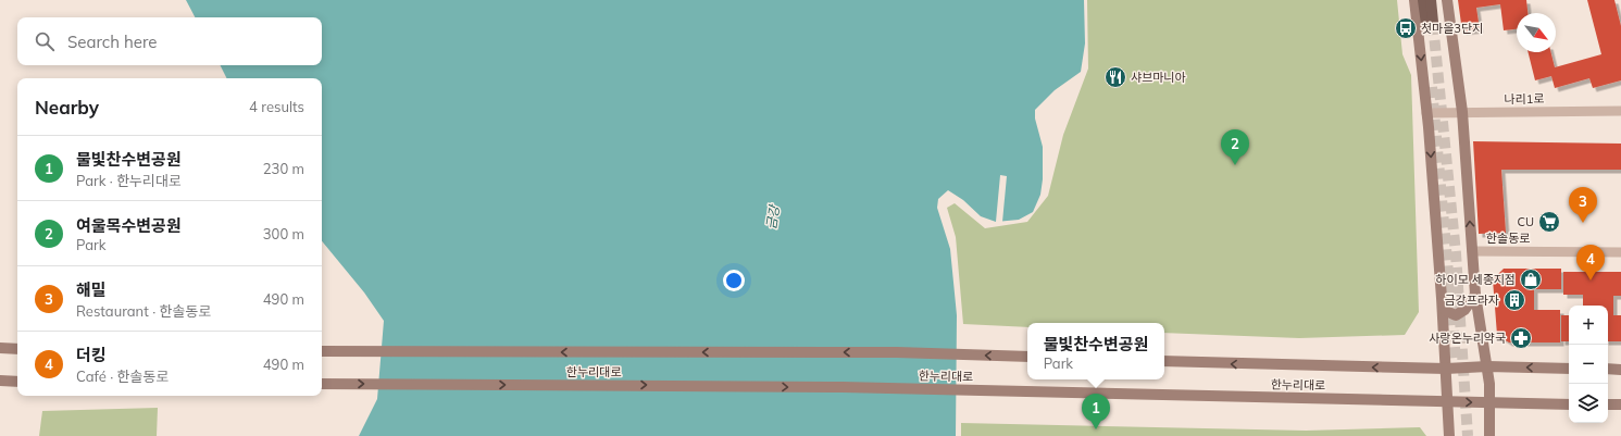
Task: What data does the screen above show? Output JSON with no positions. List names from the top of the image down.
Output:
{
  "streets": {
    "street": ["나리1로", "한솔동로", "한누리대로"]
  },
  "water": ["금강"],
  "places": {
    "bus stop": ["첫마을3단지"],
    "restaurant": ["샤브마니아"],
    "supermarket": ["CU"],
    "shop": ["하이모 세종지점"],
    "building": ["금강프라자"],
    "pharmacy": ["사랑온누리약국"]
  },
  "north": "bottom right",
  "page": {
    "search": "Search here",
    "heading": ["Nearby", "4 results"],
    "pins": [
      "2",
      "3",
      "4",
      "1"
    ],
    "list": [
      {
        "mark": "1",
        "name": "물빛찬수변공원",
        "note": "Park · 한누리대로",
        "value": "230 m"
      },
      {
        "mark": "2",
        "name": "여울목수변공원",
        "note": "Park",
        "value": "300 m"
      },
      {
        "mark": "3",
        "name": "해밀",
        "note": "Restaurant · 한솔동로",
        "value": "490 m"
      },
      {
        "mark": "4",
        "name": "더킹",
        "note": "Café · 한솔동로",
        "value": "490 m"
      }
    ],
    "map_buttons": ["+", "−"],
    "popup": ["물빛찬수변공원", "Park"]
  }
}
